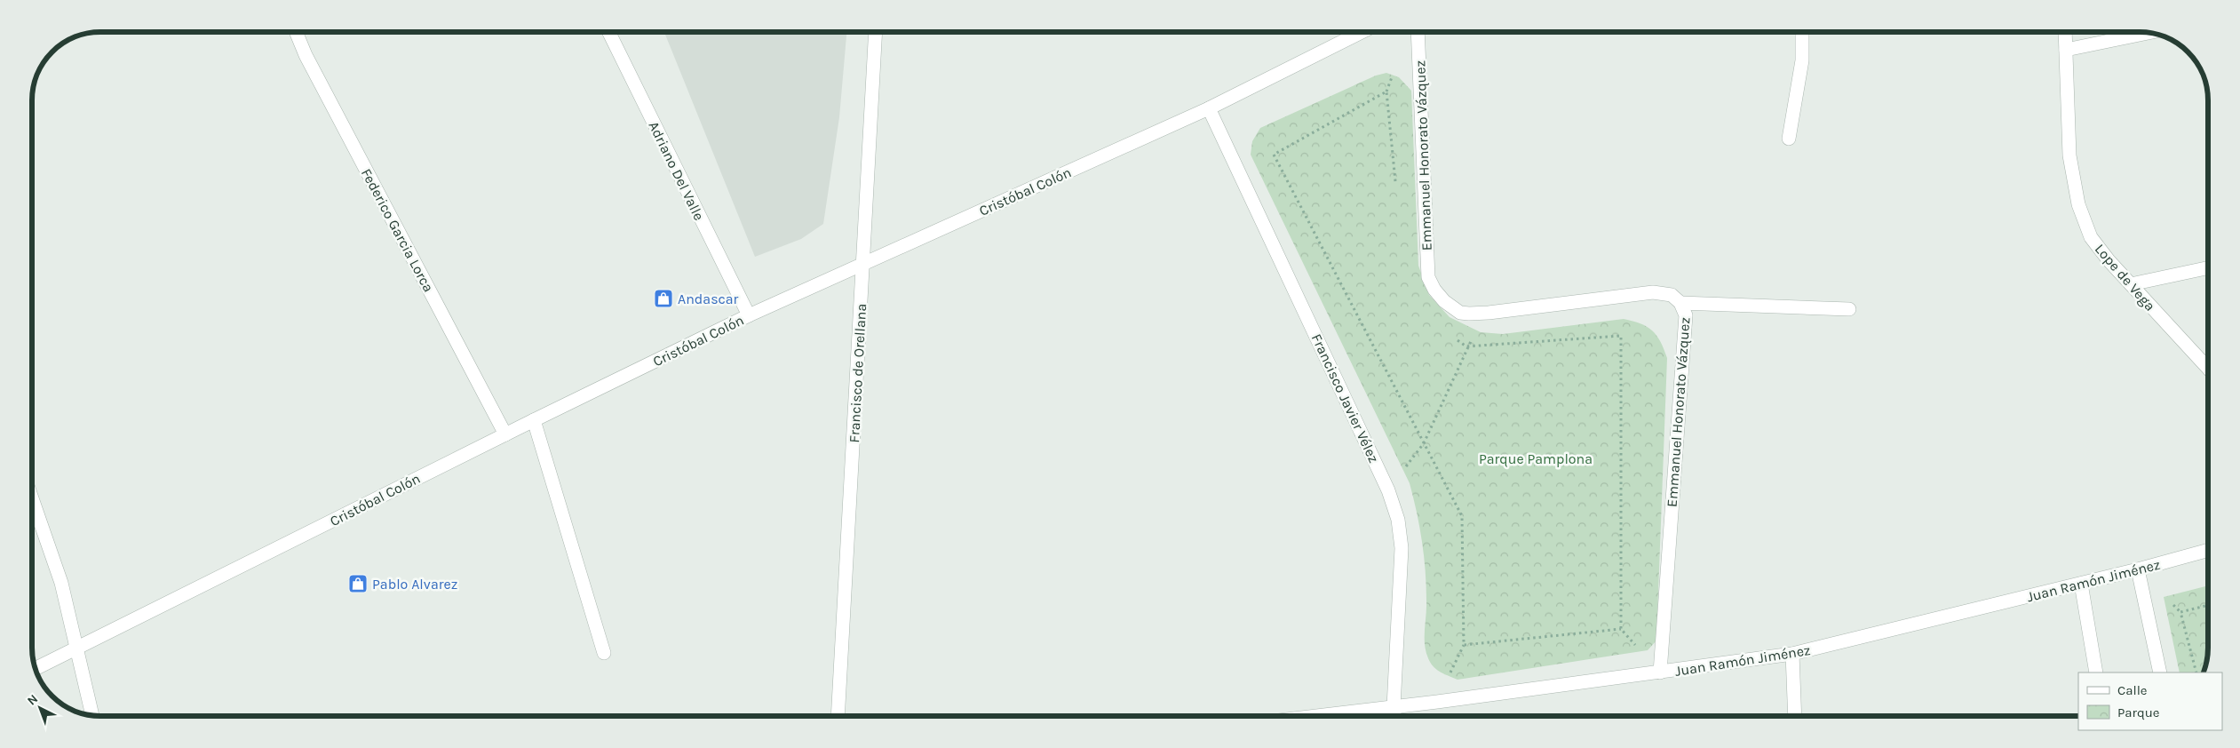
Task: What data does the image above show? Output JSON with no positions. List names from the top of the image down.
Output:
{
  "streets": {
    "street": [
      "Emmanuel Honorato Vázquez",
      "Adriano Del Valle",
      "Cristóbal Colón",
      "Federico Garcia Lorca",
      "Lope de Vega",
      "Francisco de Orellana",
      "Francisco Javier Vélez",
      "Juan Ramón Jiménez"
    ]
  },
  "crossings": [
    ["Emmanuel Honorato Vázquez", "Juan Ramón Jiménez"],
    ["Adriano Del Valle", "Cristóbal Colón"],
    ["Cristóbal Colón", "Federico Garcia Lorca"],
    ["Cristóbal Colón", "Francisco de Orellana"],
    ["Cristóbal Colón", "Francisco Javier Vélez"],
    ["Francisco Javier Vélez", "Juan Ramón Jiménez"]
  ],
  "parks": ["Parque Pamplona"],
  "places": {
    "shop": ["Andascar", "Pablo Alvarez"]
  },
  "legend": ["Calle", "Parque"],
  "north": "top left"
}
